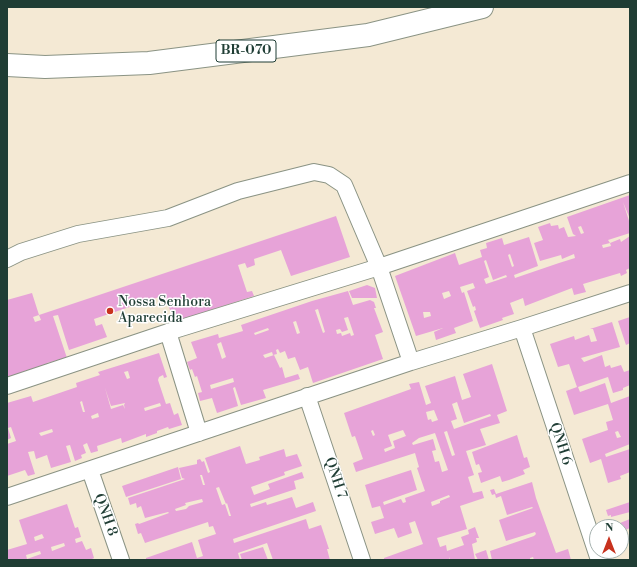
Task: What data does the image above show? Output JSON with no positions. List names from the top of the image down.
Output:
{
  "streets": {
    "highway": ["BR-070"],
    "street": ["QNH 6", "QNH 7", "QNH 8"]
  },
  "places": ["Nossa Senhora Aparecida"],
  "north": "top"
}
